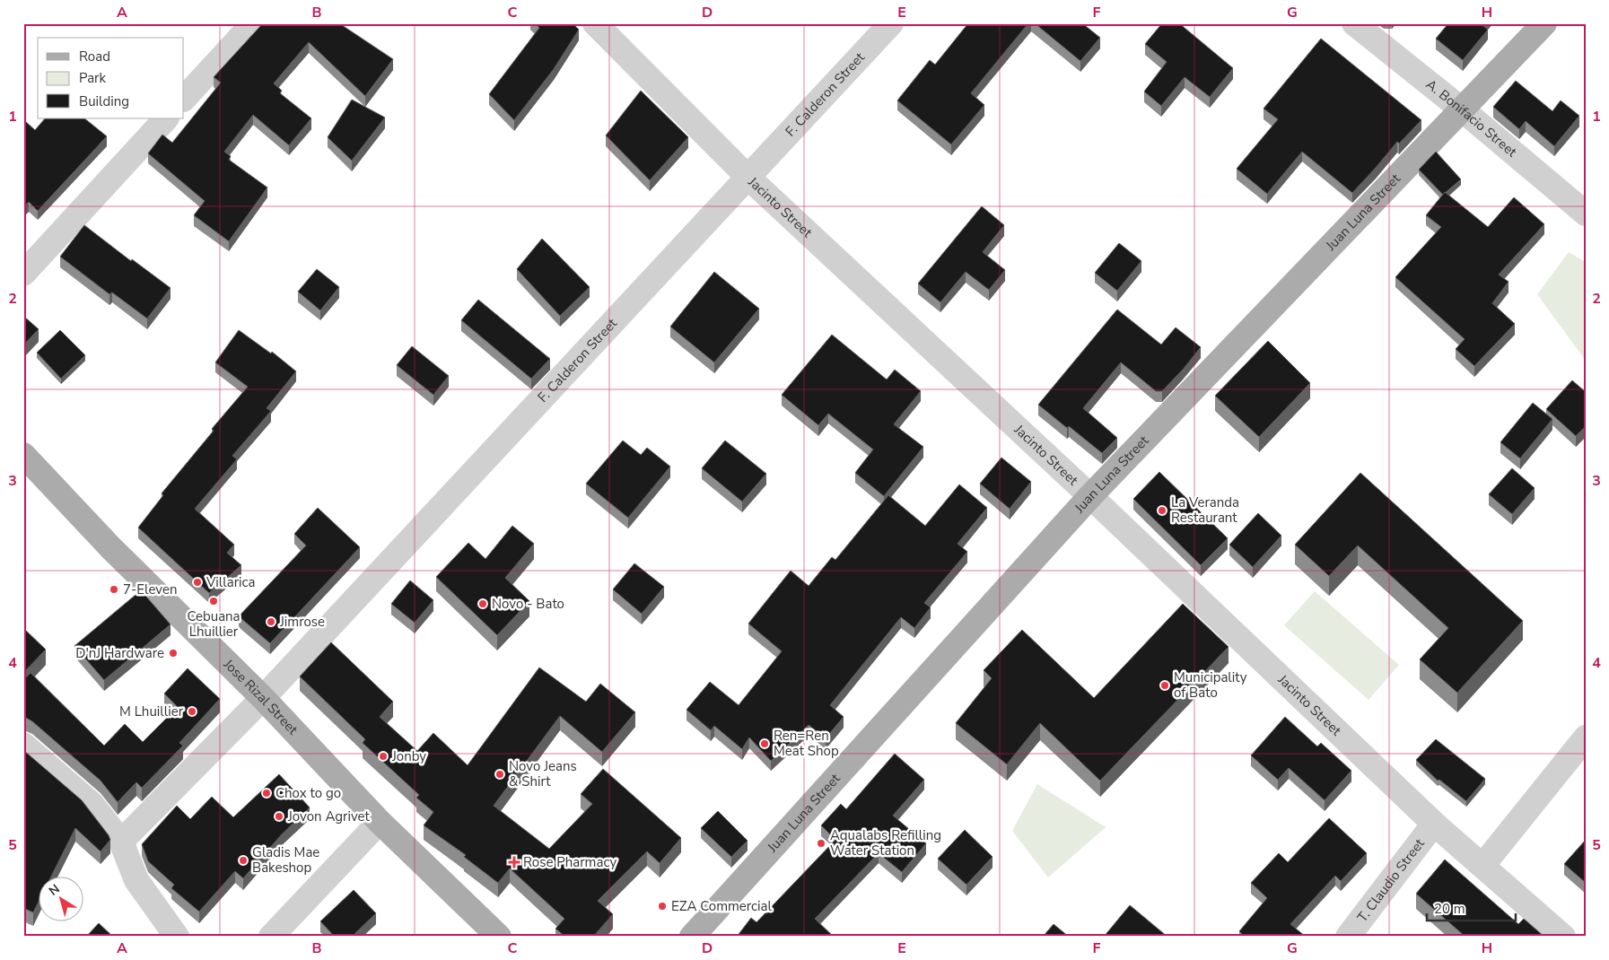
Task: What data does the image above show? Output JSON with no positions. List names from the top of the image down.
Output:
{
  "streets": {
    "main road": ["Juan Luna Street", "Jose Rizal Street"],
    "street": [
      "F. Calderon Street",
      "A. Bonifacio Street",
      "Jacinto Street",
      "T. Claudio Street"
    ]
  },
  "crossings": [
    ["F. Calderon Street", "Jacinto Street"],
    ["F. Calderon Street", "Jose Rizal Street"],
    ["A. Bonifacio Street", "Juan Luna Street"],
    ["Jacinto Street", "Juan Luna Street"],
    ["Jacinto Street", "T. Claudio Street"]
  ],
  "places": {
    "other": [
      "La Veranda Restaurant",
      "Villarica",
      "7-Eleven",
      "Cebuana Lhuillier",
      "Novo - Bato",
      "Jimrose",
      "D'nJ Hardware",
      "Municipality of Bato",
      "M Lhuillier",
      "Ren=Ren Meat Shop",
      "Jonby",
      "Novo Jeans & Shirt",
      "Chox to go",
      "Jovon Agrivet",
      "Aqualabs Refilling Water Station",
      "Gladis Mae Bakeshop",
      "EZA Commercial"
    ],
    "health": ["Rose Pharmacy"]
  },
  "legend": ["Road", "Park", "Building"],
  "scale_bar": "20 m",
  "north": "top left",
  "grid": {
    "columns": [
      "A",
      "B",
      "C",
      "D",
      "E",
      "F",
      "G",
      "H"
    ],
    "rows": [
      "1",
      "2",
      "3",
      "4",
      "5"
    ]
  }
}
